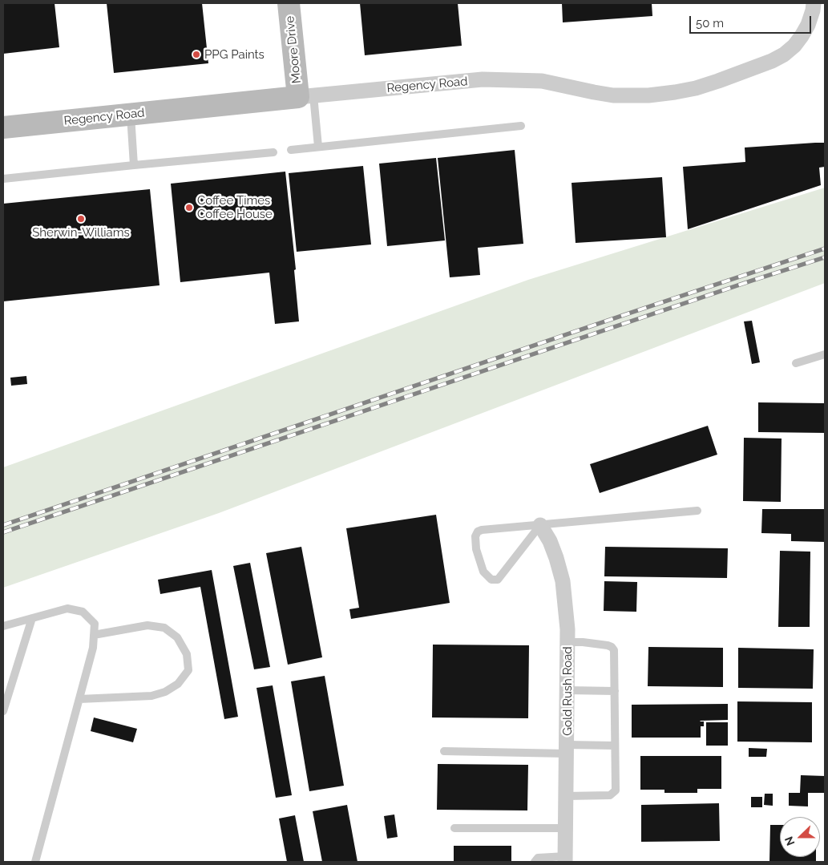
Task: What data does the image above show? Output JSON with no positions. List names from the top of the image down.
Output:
{
  "streets": {
    "street": ["Moore Drive", "Regency Road", "Gold Rush Road"]
  },
  "crossings": [
    ["Moore Drive", "Regency Road"]
  ],
  "places": ["PPG Paints", "Coffee Times Coffee House", "Sherwin-Williams"],
  "scale_bar": "50 m",
  "north": "left"
}
